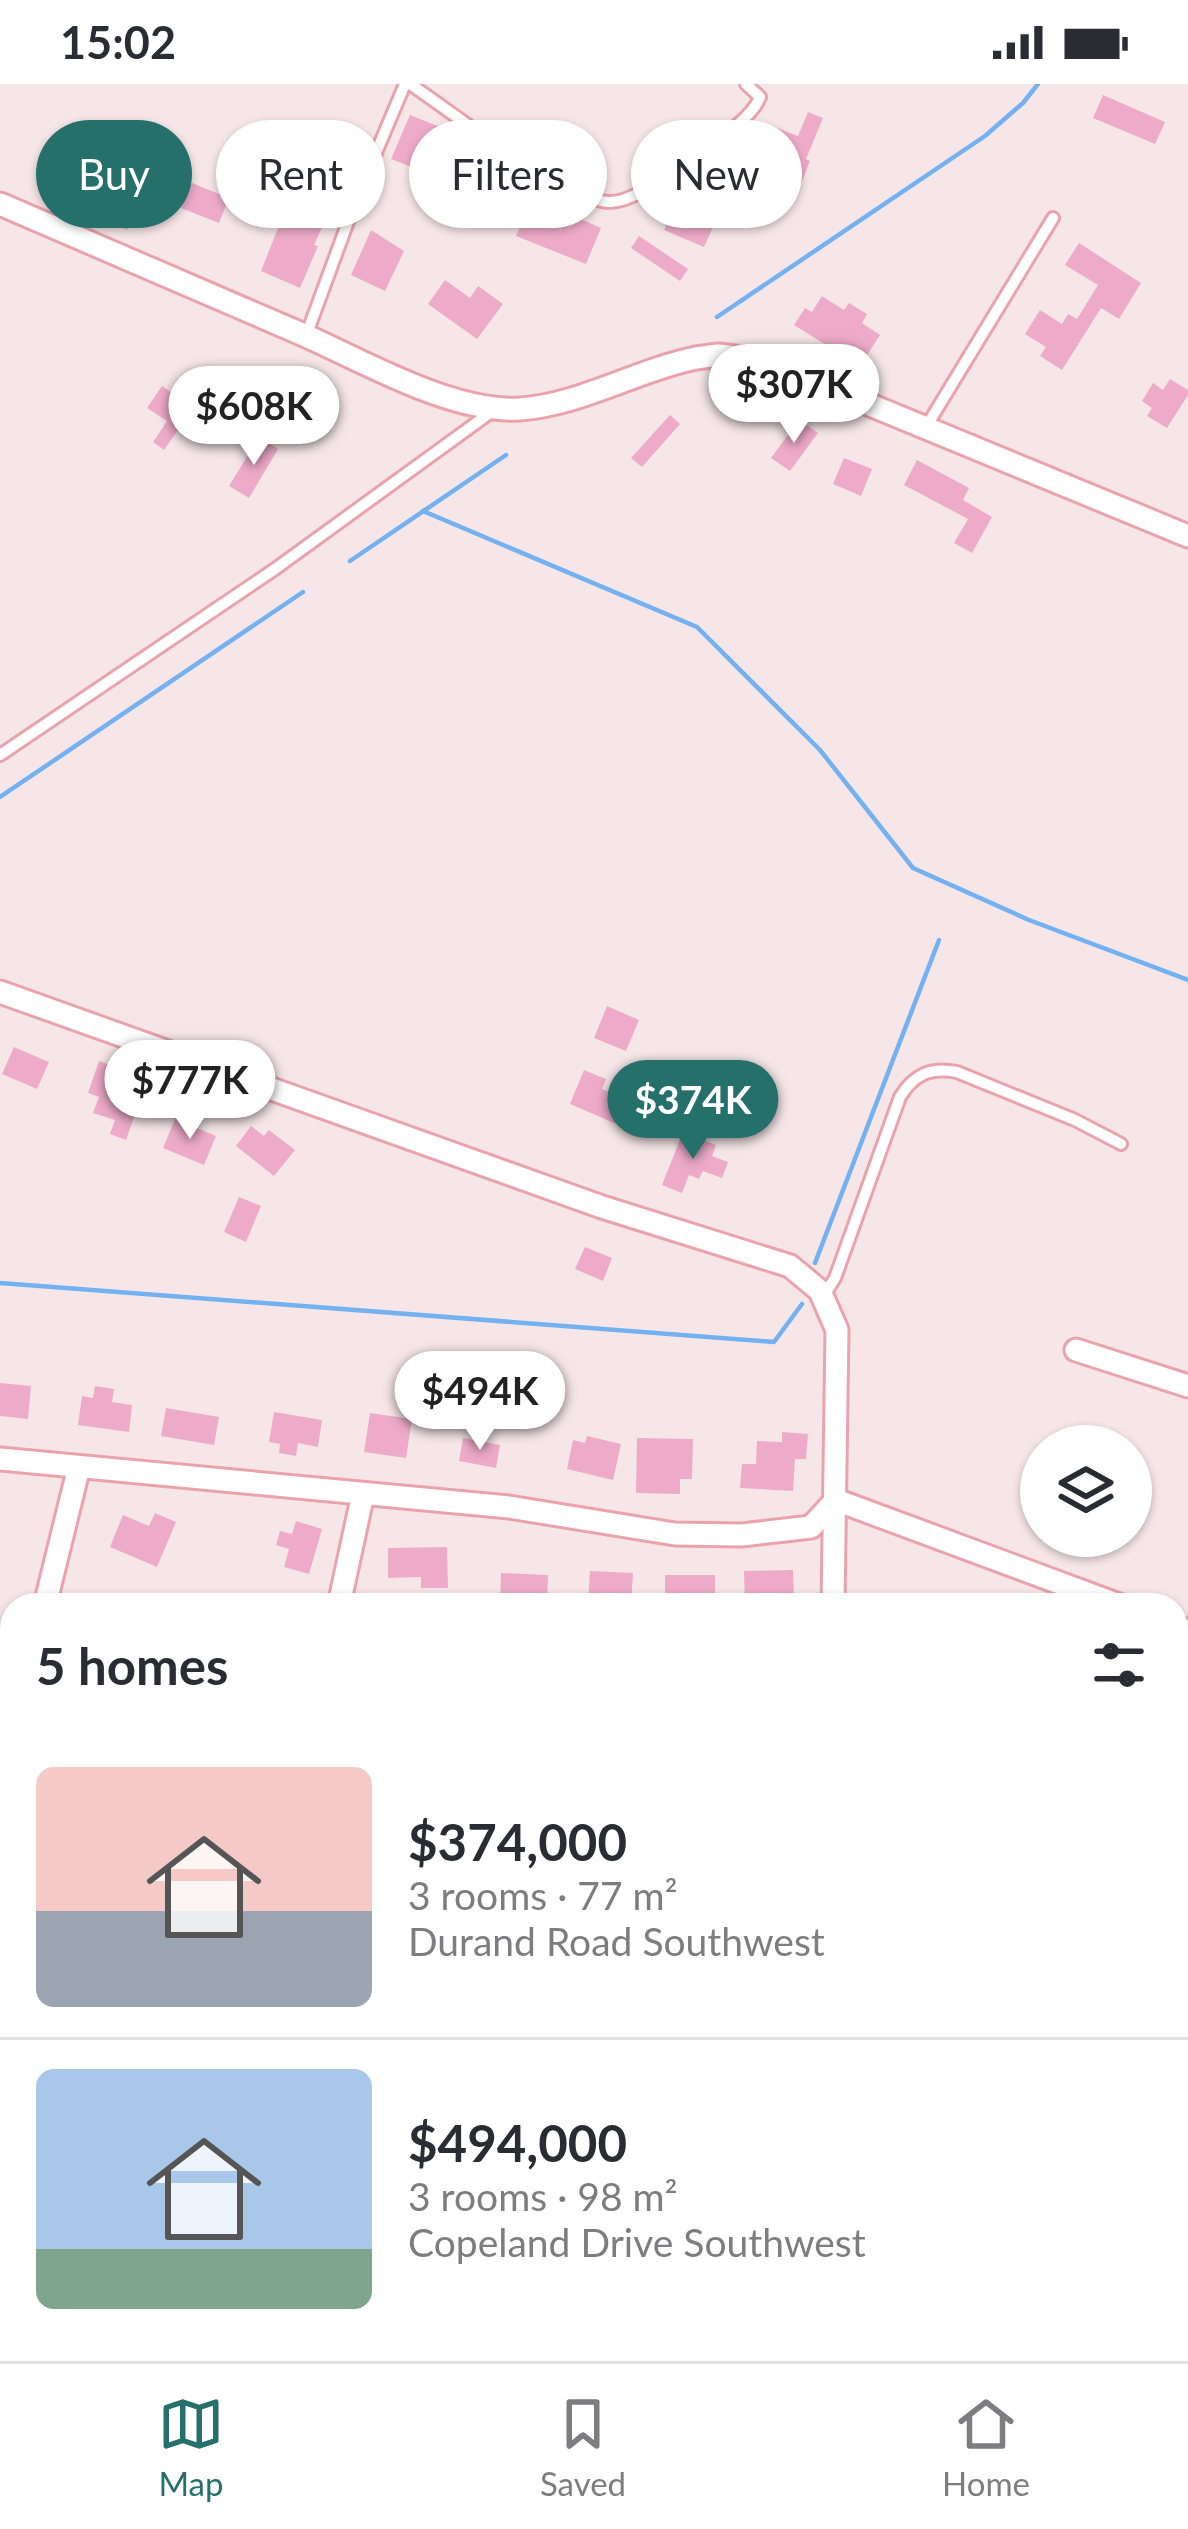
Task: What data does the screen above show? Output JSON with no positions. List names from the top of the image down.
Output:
{
  "page": {
    "status": "15:02",
    "chip": [
      "Buy",
      "Rent",
      "Filters",
      "New"
    ],
    "price": [
      "$307K",
      "$608K",
      "$777K",
      "$374K",
      "$494K"
    ],
    "heading": "5 homes",
    "list": [
      {
        "name": "$374,000",
        "note": "3 rooms · 77 m² · Durand Road Southwest"
      },
      {
        "name": "$494,000",
        "note": "3 rooms · 98 m² · Copeland Drive Southwest"
      }
    ],
    "tabs": ["Map", "Saved", "Home"]
  }
}
